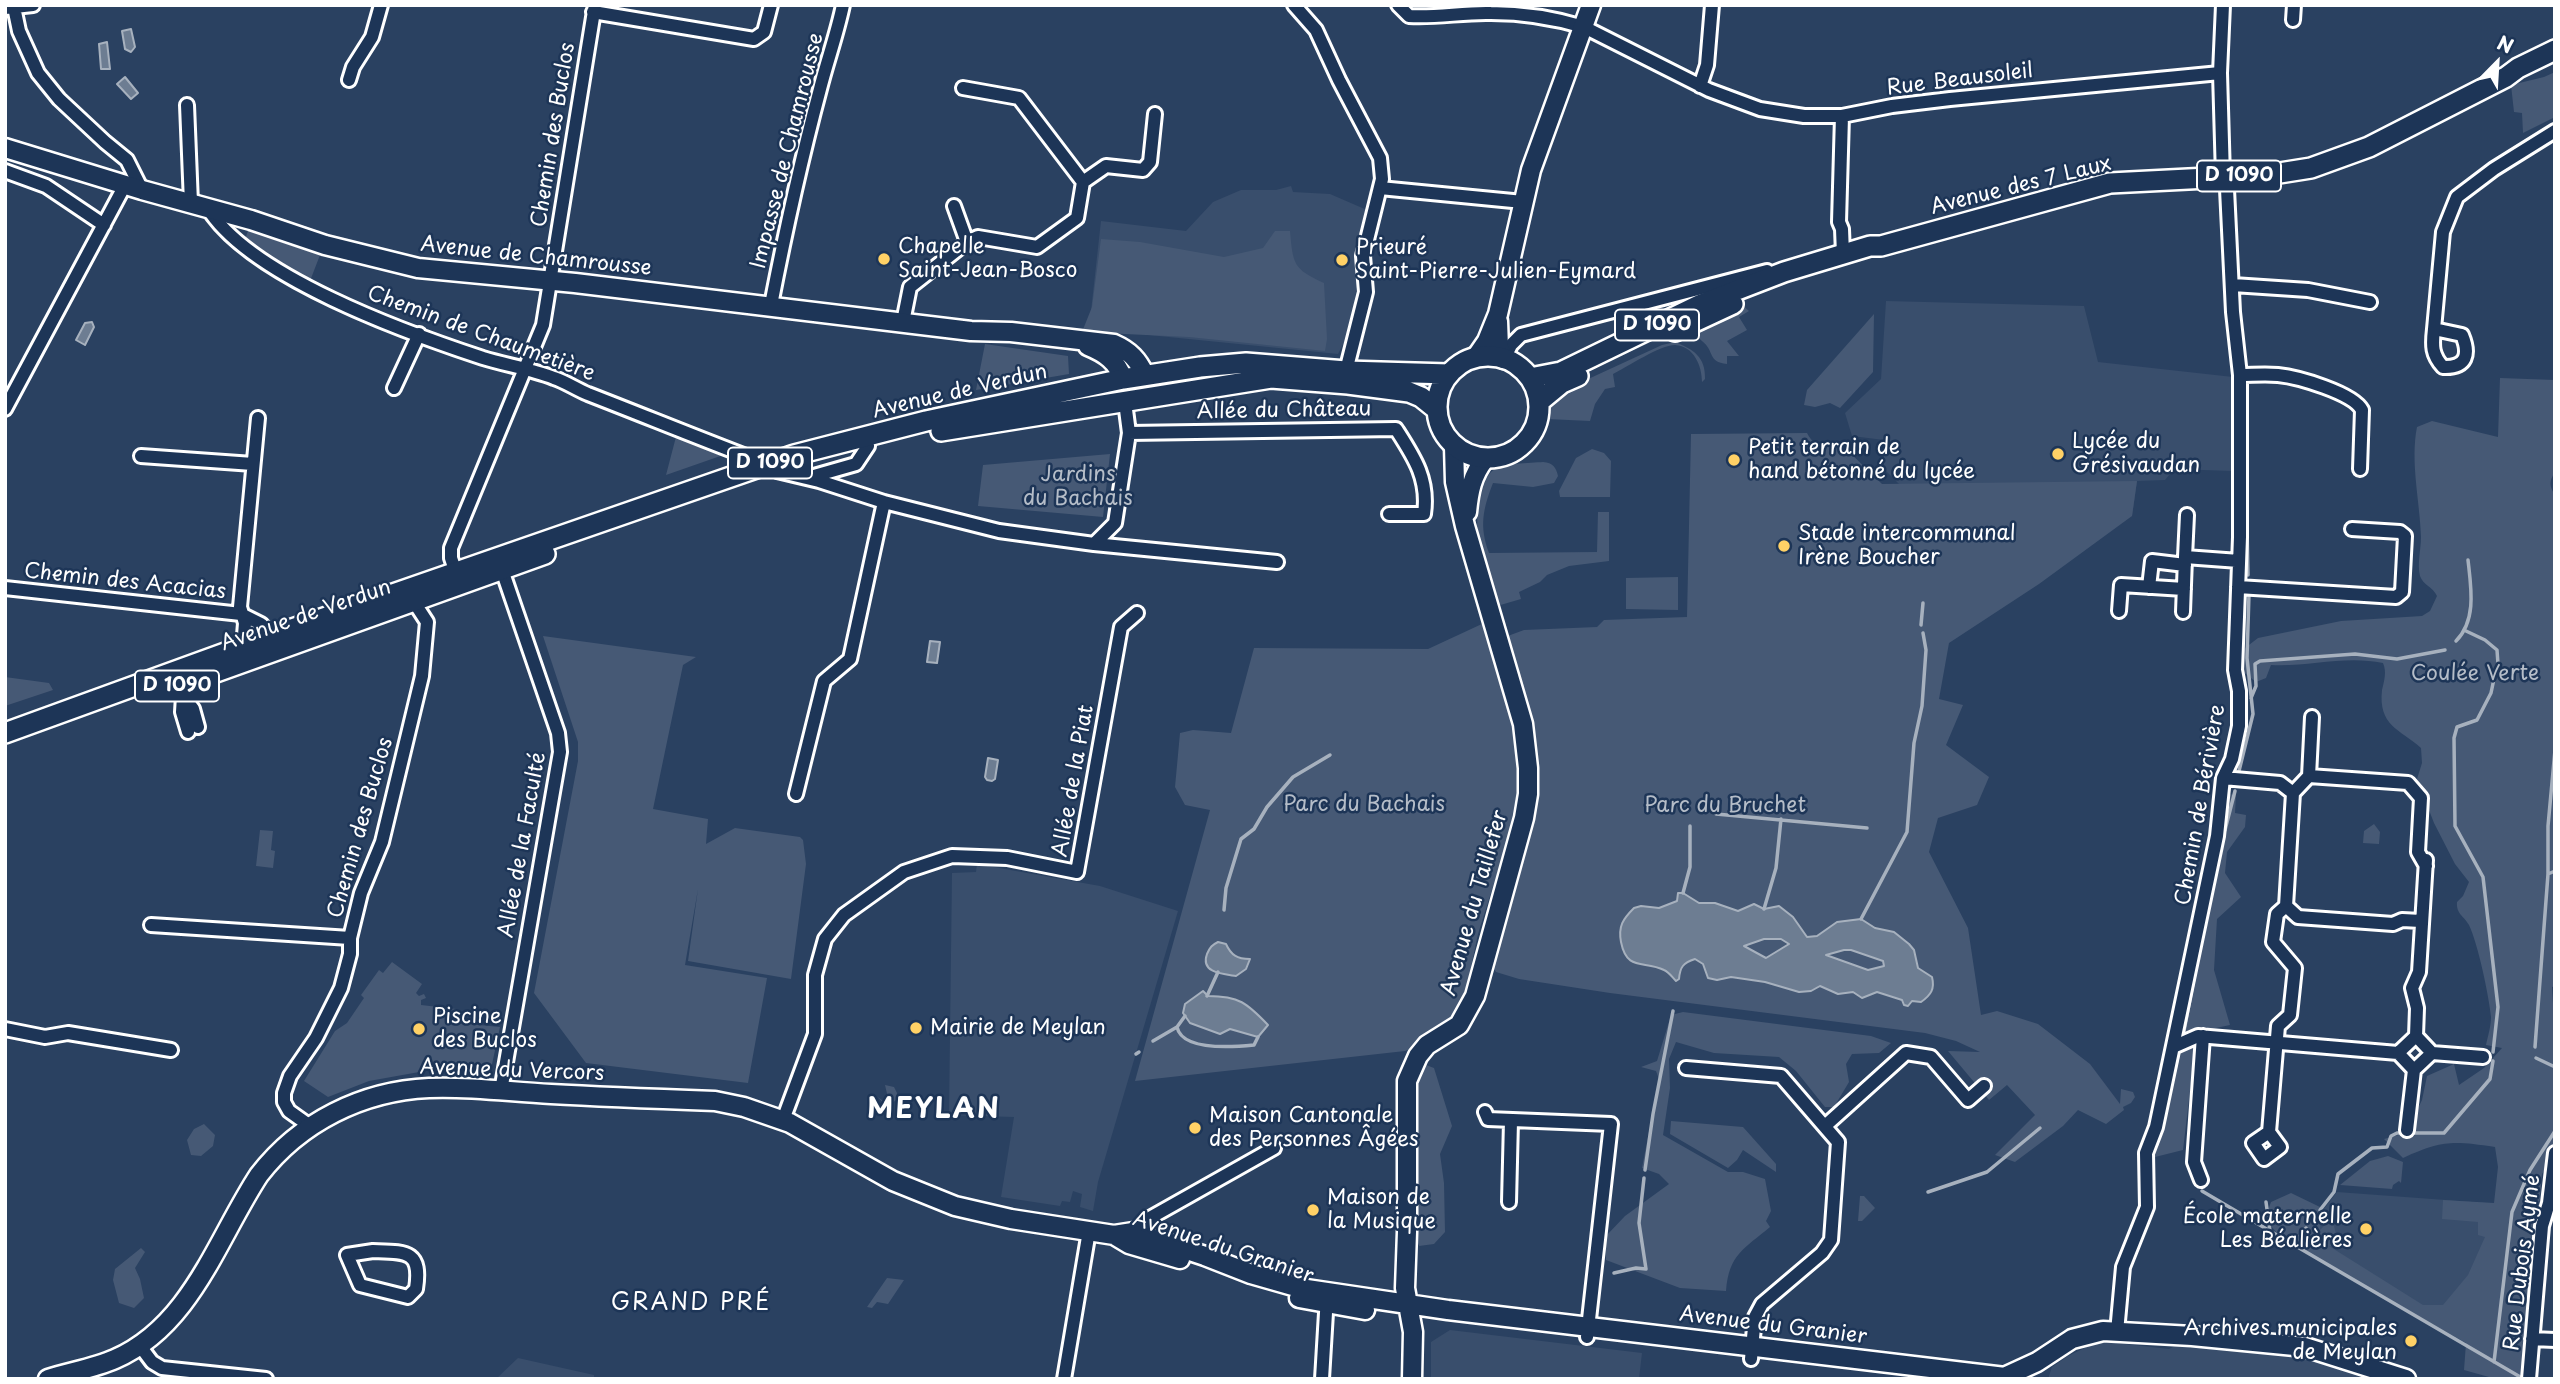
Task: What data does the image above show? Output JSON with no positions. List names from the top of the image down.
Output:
{
  "streets": {
    "main road": ["D 1090", "Avenue des 7 Laux", "Avenue de Verdun"],
    "street": [
      "Rue Beausoleil",
      "Chemin des Buclos",
      "Impasse de Chamrousse",
      "Avenue de Chamrousse",
      "Chemin de Chaumetière",
      "Allée du Château",
      "Chemin des Acacias",
      "Allée de la Piat",
      "Chemin de Bérivière",
      "Allée de la Faculté",
      "Avenue du Taillefer",
      "Avenue du Vercors",
      "Avenue du Granier",
      "Rue Dubois Aymé"
    ]
  },
  "crossings": [
    ["Rue Beausoleil", "Chemin de Bérivière"],
    ["Chemin des Buclos", "Avenue de Chamrousse"],
    ["Chemin des Buclos", "Chemin de Chaumetière"],
    ["Chemin des Buclos", "Avenue de Verdun"],
    ["Chemin des Buclos", "Avenue du Vercors"],
    ["Impasse de Chamrousse", "Avenue de Chamrousse"],
    ["D 1090", "Avenue des 7 Laux"],
    ["D 1090", "Avenue de Verdun"],
    ["D 1090", "Avenue du Taillefer"],
    ["Avenue des 7 Laux", "Avenue de Verdun"],
    ["Avenue des 7 Laux", "Chemin de Bérivière"],
    ["Avenue des 7 Laux", "Avenue du Taillefer"],
    ["Avenue de Chamrousse", "Chemin de Chaumetière"],
    ["Avenue de Chamrousse", "Avenue de Verdun"],
    ["Chemin de Chaumetière", "Avenue de Verdun"],
    ["Avenue de Verdun", "Allée de la Faculté"],
    ["Avenue de Verdun", "Avenue du Taillefer"],
    ["Allée de la Piat", "Avenue du Vercors"],
    ["Chemin de Bérivière", "Avenue du Granier"],
    ["Allée de la Faculté", "Avenue du Vercors"],
    ["Avenue du Taillefer", "Avenue du Granier"],
    ["Avenue du Vercors", "Avenue du Granier"]
  ],
  "districts": ["MEYLAN", "GRAND PRÉ"],
  "parks": [
    "Jardins du Bachais",
    "Coulée Verte",
    "Parc du Bachais",
    "Parc du Bruchet"
  ],
  "places": [
    "Chapelle Saint-Jean-Bosco",
    "Prieuré Saint-Pierre-Julien-Eymard",
    "Lycée du Grésivaudan",
    "Petit terrain de hand bétonné du lycée",
    "Stade intercommunal Irène Boucher",
    "Mairie de Meylan",
    "Piscine des Buclos",
    "Maison Cantonale des Personnes Âgées",
    "Maison de la Musique",
    "École maternelle Les Béalières",
    "Archives municipales de Meylan"
  ],
  "north": "top right"
}
